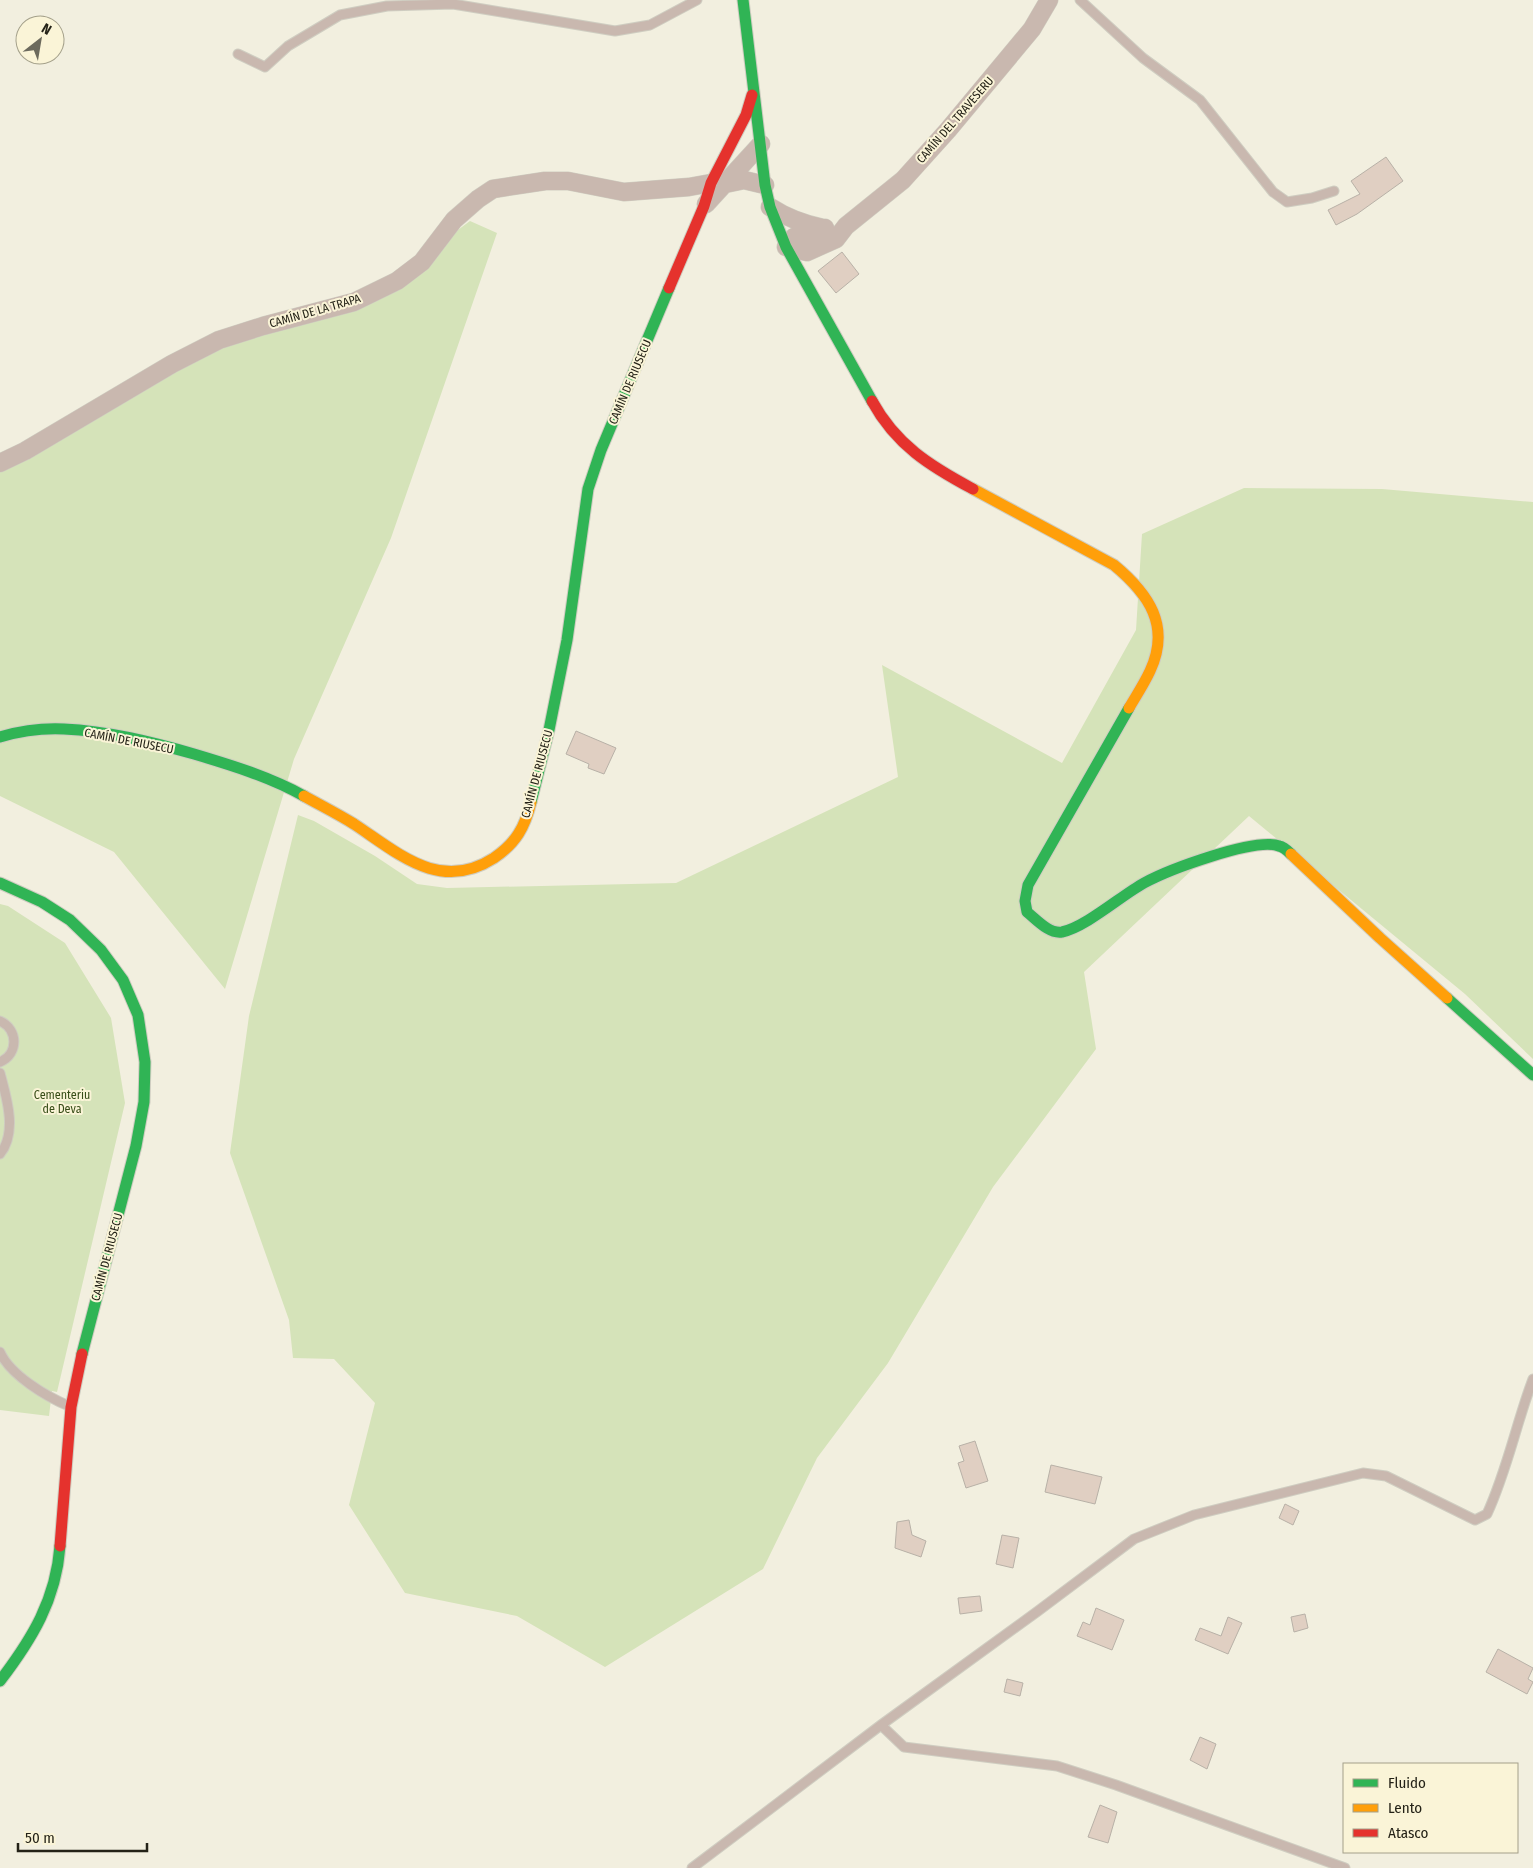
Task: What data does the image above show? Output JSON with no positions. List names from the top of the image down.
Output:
{
  "streets": {
    "street": ["CAMÍN DEL TRAVESERU", "CAMÍN DE LA TRAPA", "CAMÍN DE RIUSECU"]
  },
  "crossings": [
    ["CAMÍN DE LA TRAPA", "CAMÍN DE RIUSECU"]
  ],
  "parks": ["Cementeriu de Deva"],
  "legend": ["Fluido", "Lento", "Atasco"],
  "scale_bar": "50 m",
  "north": "top right"
}
